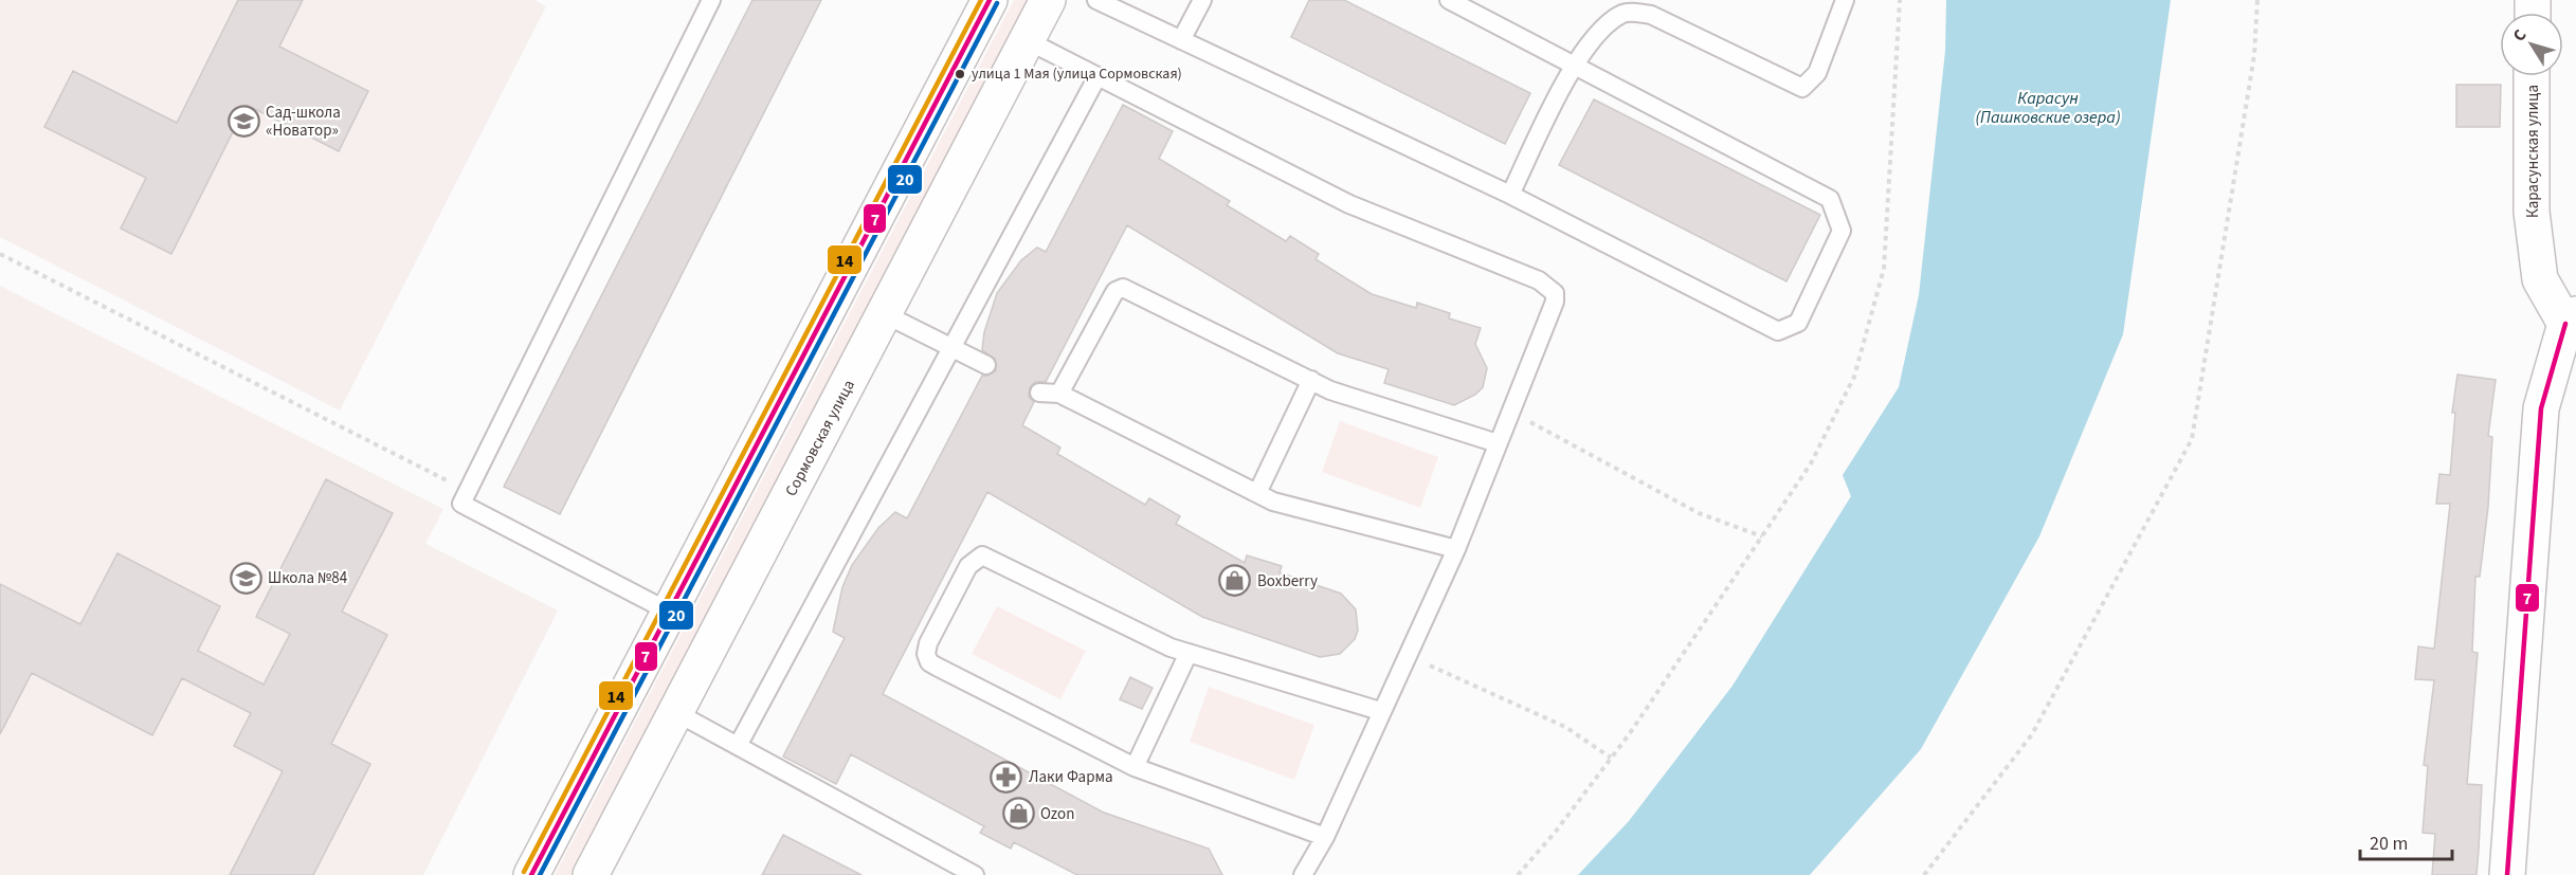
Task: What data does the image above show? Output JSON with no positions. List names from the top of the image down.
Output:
{
  "streets": {
    "main road": ["Карасунская улица", "Сормовская улица"]
  },
  "water": ["Карасун (Пашковские озера)"],
  "places": {
    "other": ["улица 1 Мая (улица Сормовская)"],
    "school or university": ["Сад-школа «Новатор»", "Школа №84"],
    "shop": ["Boxberry", "Ozon"],
    "pharmacy": ["Лаки Фарма"]
  },
  "lines": ["transit line 7", "transit line 14", "transit line 20"],
  "scale_bar": "20 m",
  "north": "top left"
}
